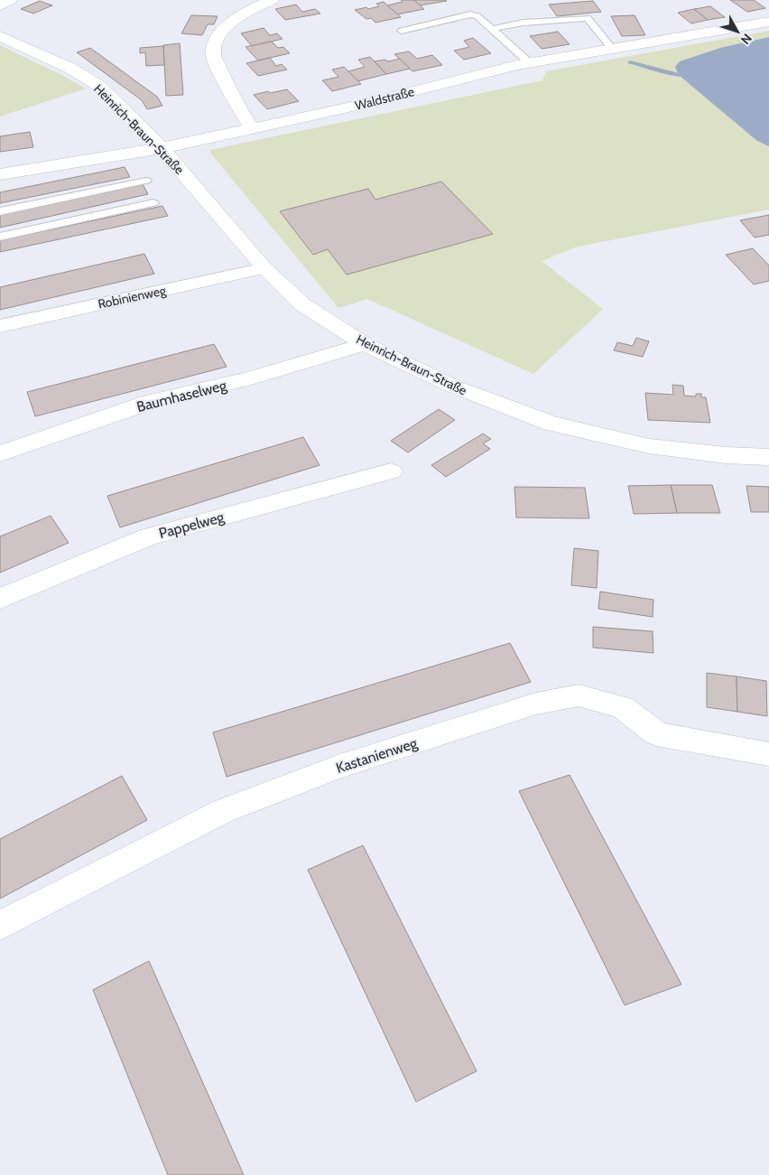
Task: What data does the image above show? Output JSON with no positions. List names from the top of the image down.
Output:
{
  "streets": {
    "street": [
      "Waldstraße",
      "Heinrich-Braun-Straße",
      "Robinienweg",
      "Baumhaselweg",
      "Pappelweg",
      "Kastanienweg"
    ]
  },
  "crossings": [
    ["Waldstraße", "Heinrich-Braun-Straße"],
    ["Heinrich-Braun-Straße", "Robinienweg"],
    ["Heinrich-Braun-Straße", "Baumhaselweg"]
  ],
  "north": "bottom right"
}
